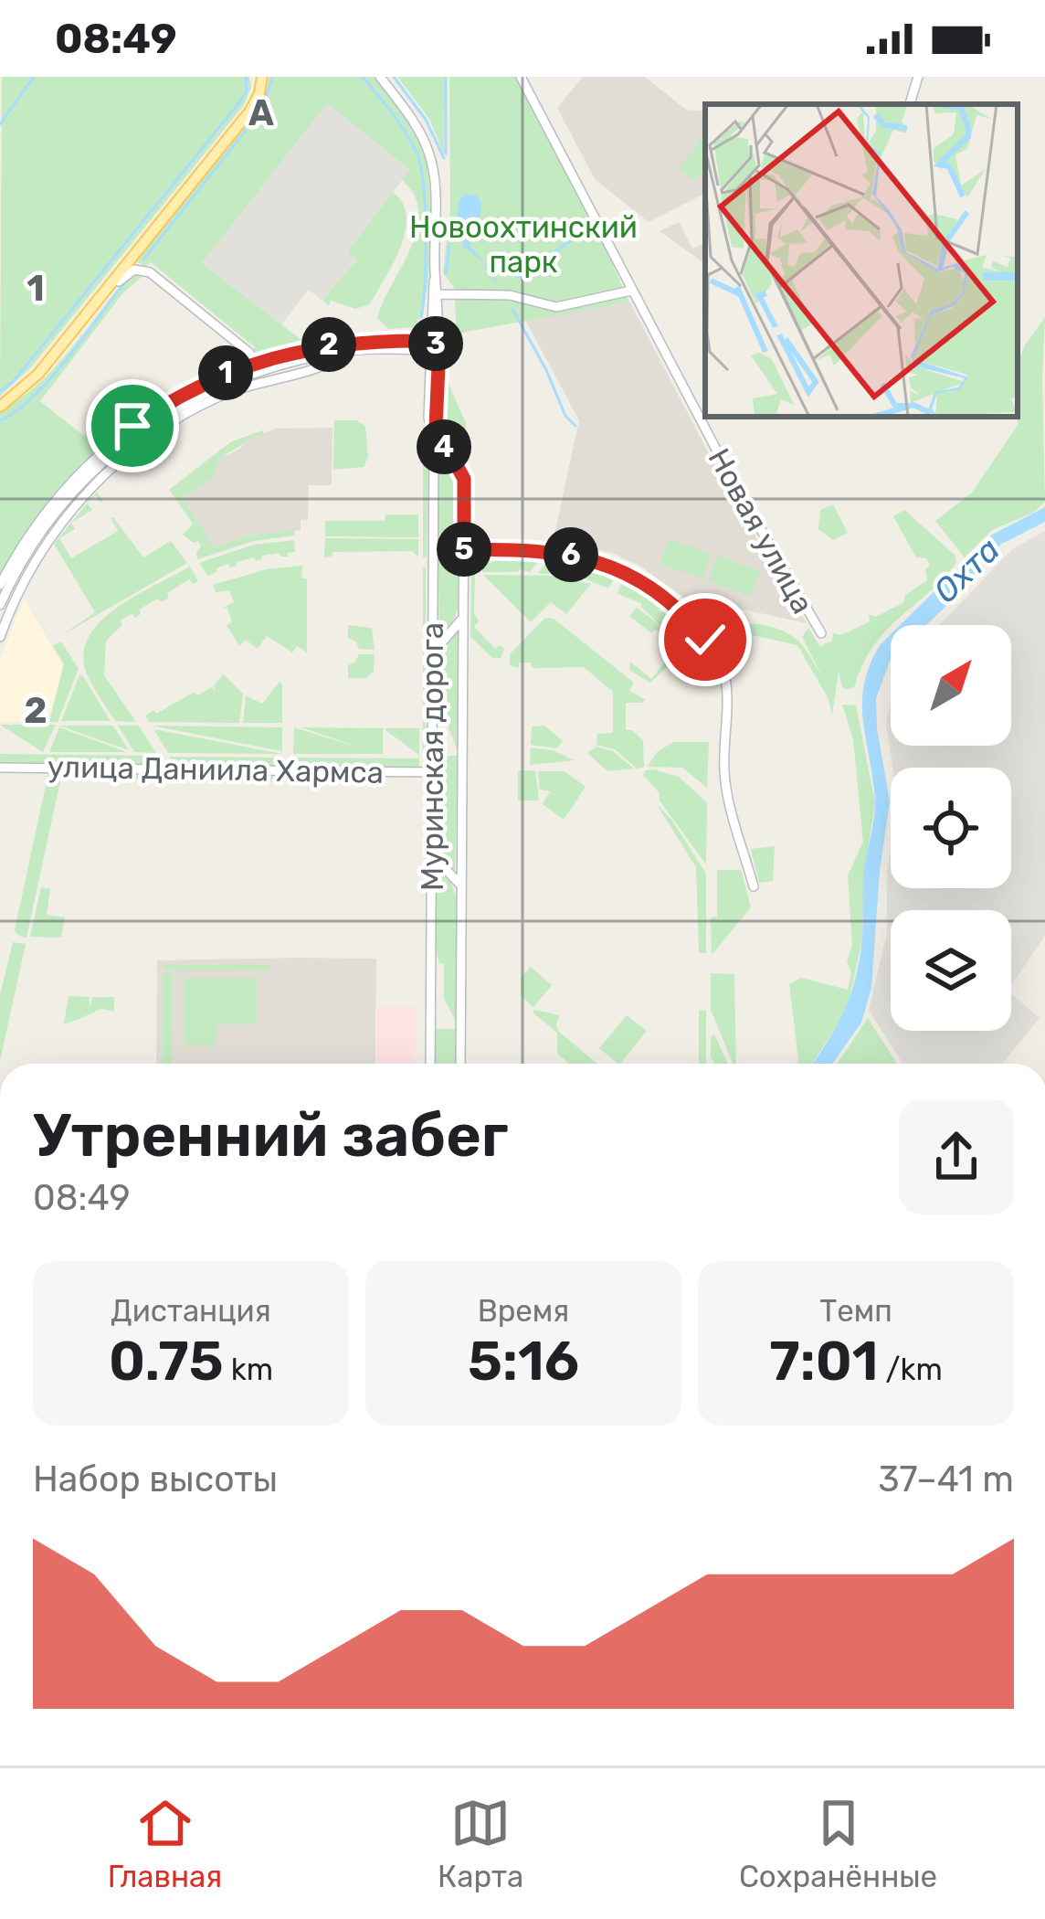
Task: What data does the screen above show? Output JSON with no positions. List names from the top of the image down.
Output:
{
  "streets": {
    "street": ["Новая улица", "Муринская дорога", "улица Даниила Хармса"]
  },
  "crossings": [
    ["Муринская дорога", "улица Даниила Хармса"]
  ],
  "water": ["Охта"],
  "parks": ["Новоохтинский парк"],
  "north": "top right",
  "page": {
    "status": "08:49",
    "pins": [
      "3",
      "2",
      "1",
      "4",
      "5",
      "6"
    ],
    "heading": ["Утренний забег", "08:49"],
    "stats": [
      ["Дистанция", "0.75 km"],
      ["Время", "5:16"],
      ["Темп", "7:01 /km"]
    ],
    "chart": ["Набор высоты", "37–41 m"],
    "tabs": ["Главная", "Карта", "Сохранённые"]
  },
  "grid": {
    "columns": ["A"],
    "rows": ["1", "2"]
  }
}
